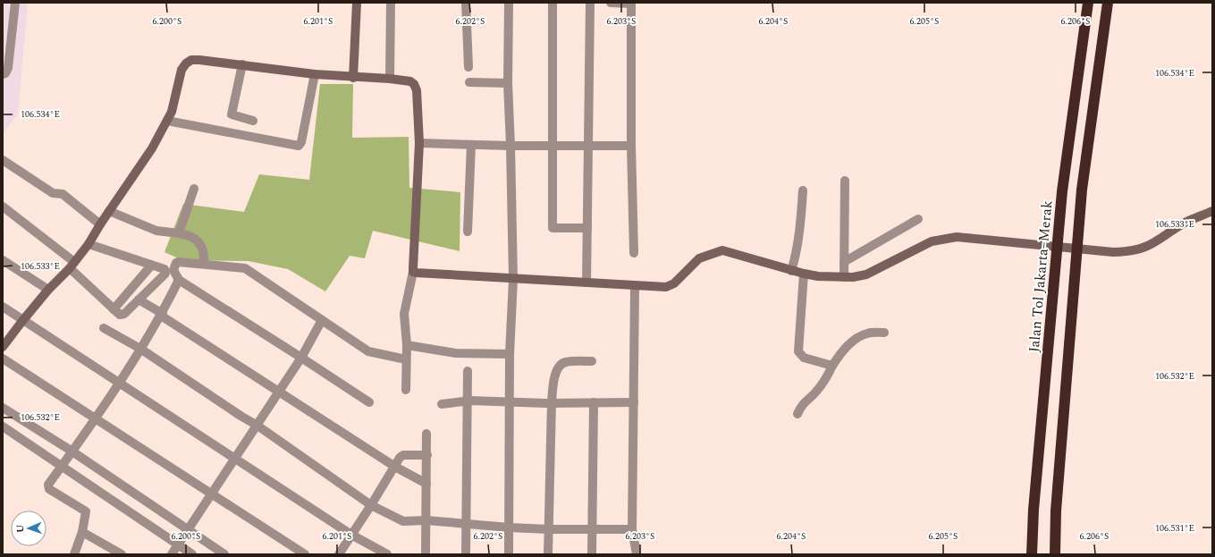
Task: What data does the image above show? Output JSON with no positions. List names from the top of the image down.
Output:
{
  "streets": {
    "highway": ["Jalan Tol Jakarta–Merak"]
  },
  "north": "left",
  "coordinates": [
    "6.200°S",
    "6.201°S",
    "6.202°S",
    "6.203°S",
    "6.204°S",
    "6.205°S",
    "6.206°S",
    "106.534°E",
    "106.533°E",
    "106.532°E",
    "106.531°E"
  ]
}
